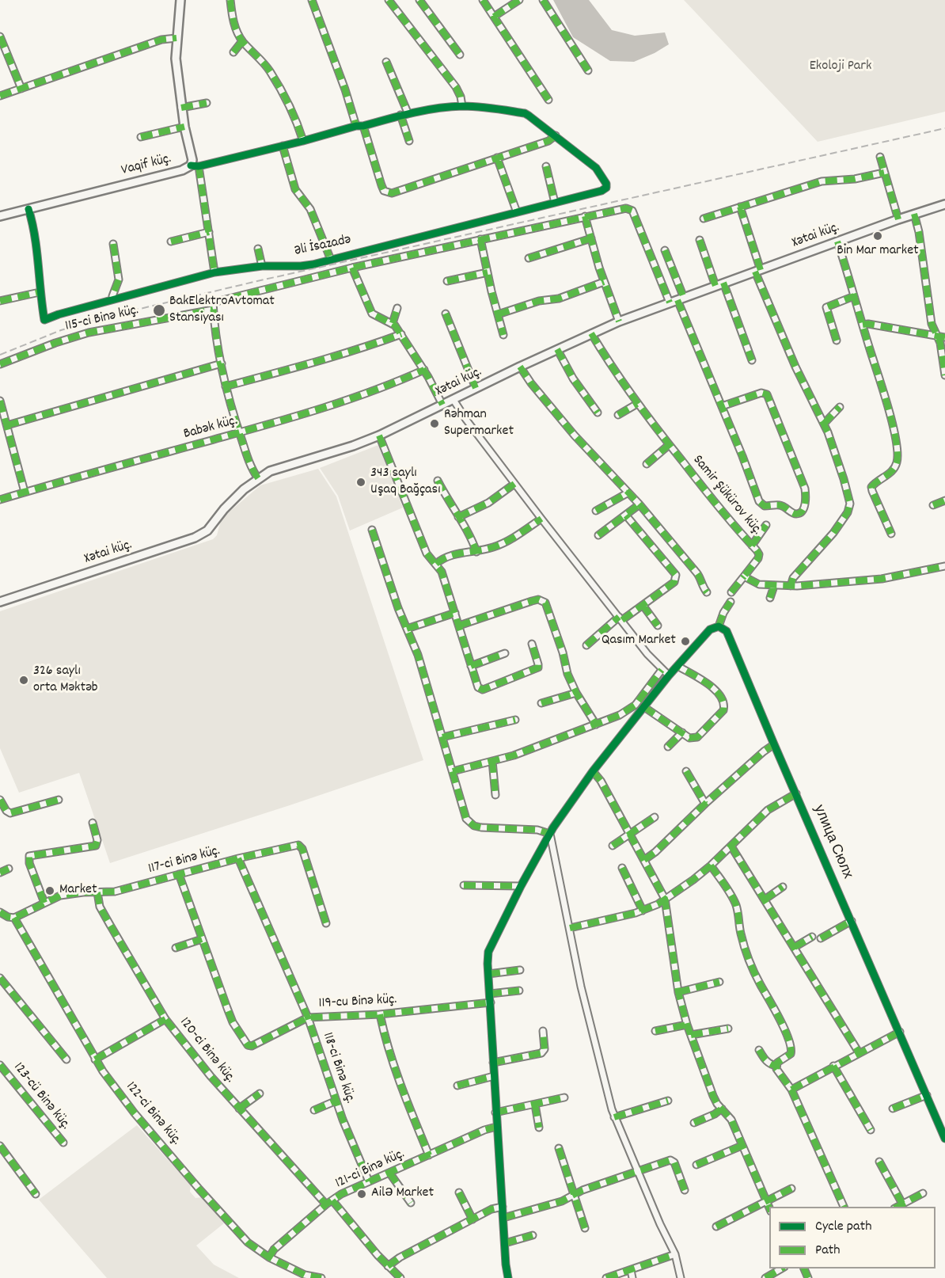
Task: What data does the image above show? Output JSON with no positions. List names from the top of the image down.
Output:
{
  "streets": {
    "street": [
      "Vaqif küç.",
      "Xətai küç.",
      "Əli İsazadə",
      "115-ci Binə küç.",
      "Babək küç.",
      "Samir Şükürov küç.",
      "улица Сюлх",
      "117-ci Binə küç.",
      "119-cu Binə küç.",
      "120-ci Binə küç.",
      "118-ci Binə küç.",
      "123-cü Binə küç.",
      "122-ci Binə küç.",
      "121-ci Binə küç."
    ]
  },
  "crossings": [
    ["Xətai küç.", "Samir Şükürov küç."],
    ["117-ci Binə küç.", "119-cu Binə küç."],
    ["117-ci Binə küç.", "120-ci Binə küç."],
    ["117-ci Binə küç.", "118-ci Binə küç."],
    ["117-ci Binə küç.", "122-ci Binə küç."],
    ["119-cu Binə küç.", "118-ci Binə küç."],
    ["120-ci Binə küç.", "121-ci Binə küç."],
    ["118-ci Binə küç.", "121-ci Binə küç."],
    ["122-ci Binə küç.", "121-ci Binə küç."]
  ],
  "parks": ["Ekoloji Park"],
  "places": [
    "Bin Mar market",
    "BakElektroAvtomat Stansiyası",
    "Rəhman Supermarket",
    "343 saylı Uşaq Bağçası",
    "Qasım Market",
    "326 saylı orta Məktəb",
    "Market",
    "Ailә Market"
  ],
  "legend": ["Cycle path", "Path"]
}
